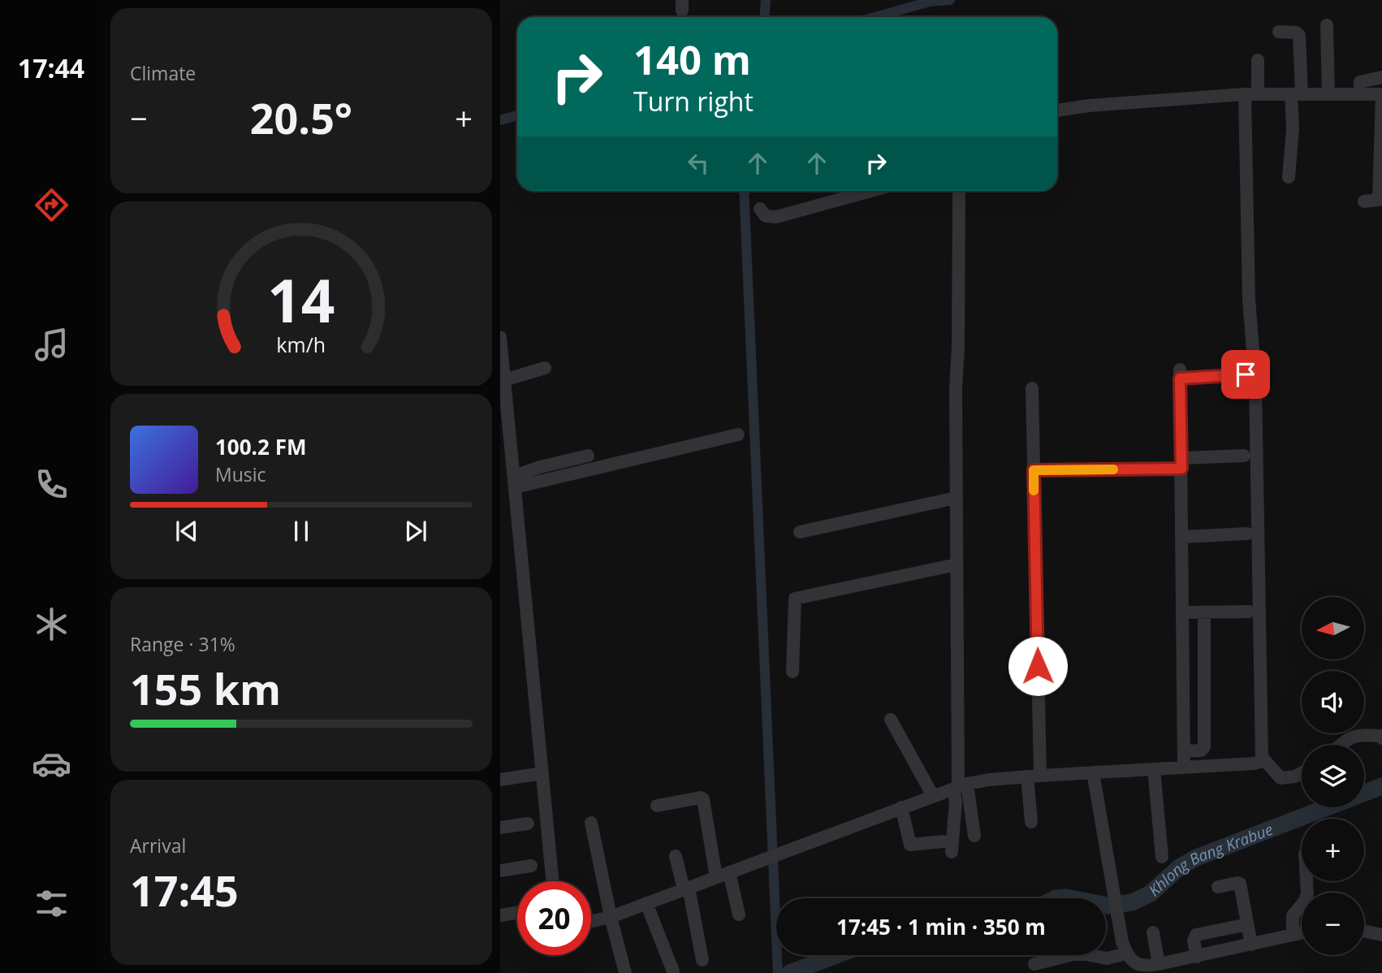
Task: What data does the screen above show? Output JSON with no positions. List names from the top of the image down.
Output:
{
  "water": ["Khlong Bang Krabue"],
  "north": "left",
  "page": {
    "tabs": "17:44",
    "tile": [
      "Climate",
      ["Range · 31%", "155 km"],
      ["Arrival", "17:45"]
    ],
    "turn": ["140 m", "Turn right"],
    "heat": ["−", "20.5°", "+"],
    "song": ["100.2 FM", "Music"],
    "map_buttons": ["+", "−"],
    "limit": "20",
    "trip": "17:45 · 1 min · 350 m",
    "gauge": ["14", "km/h"]
  }
}
